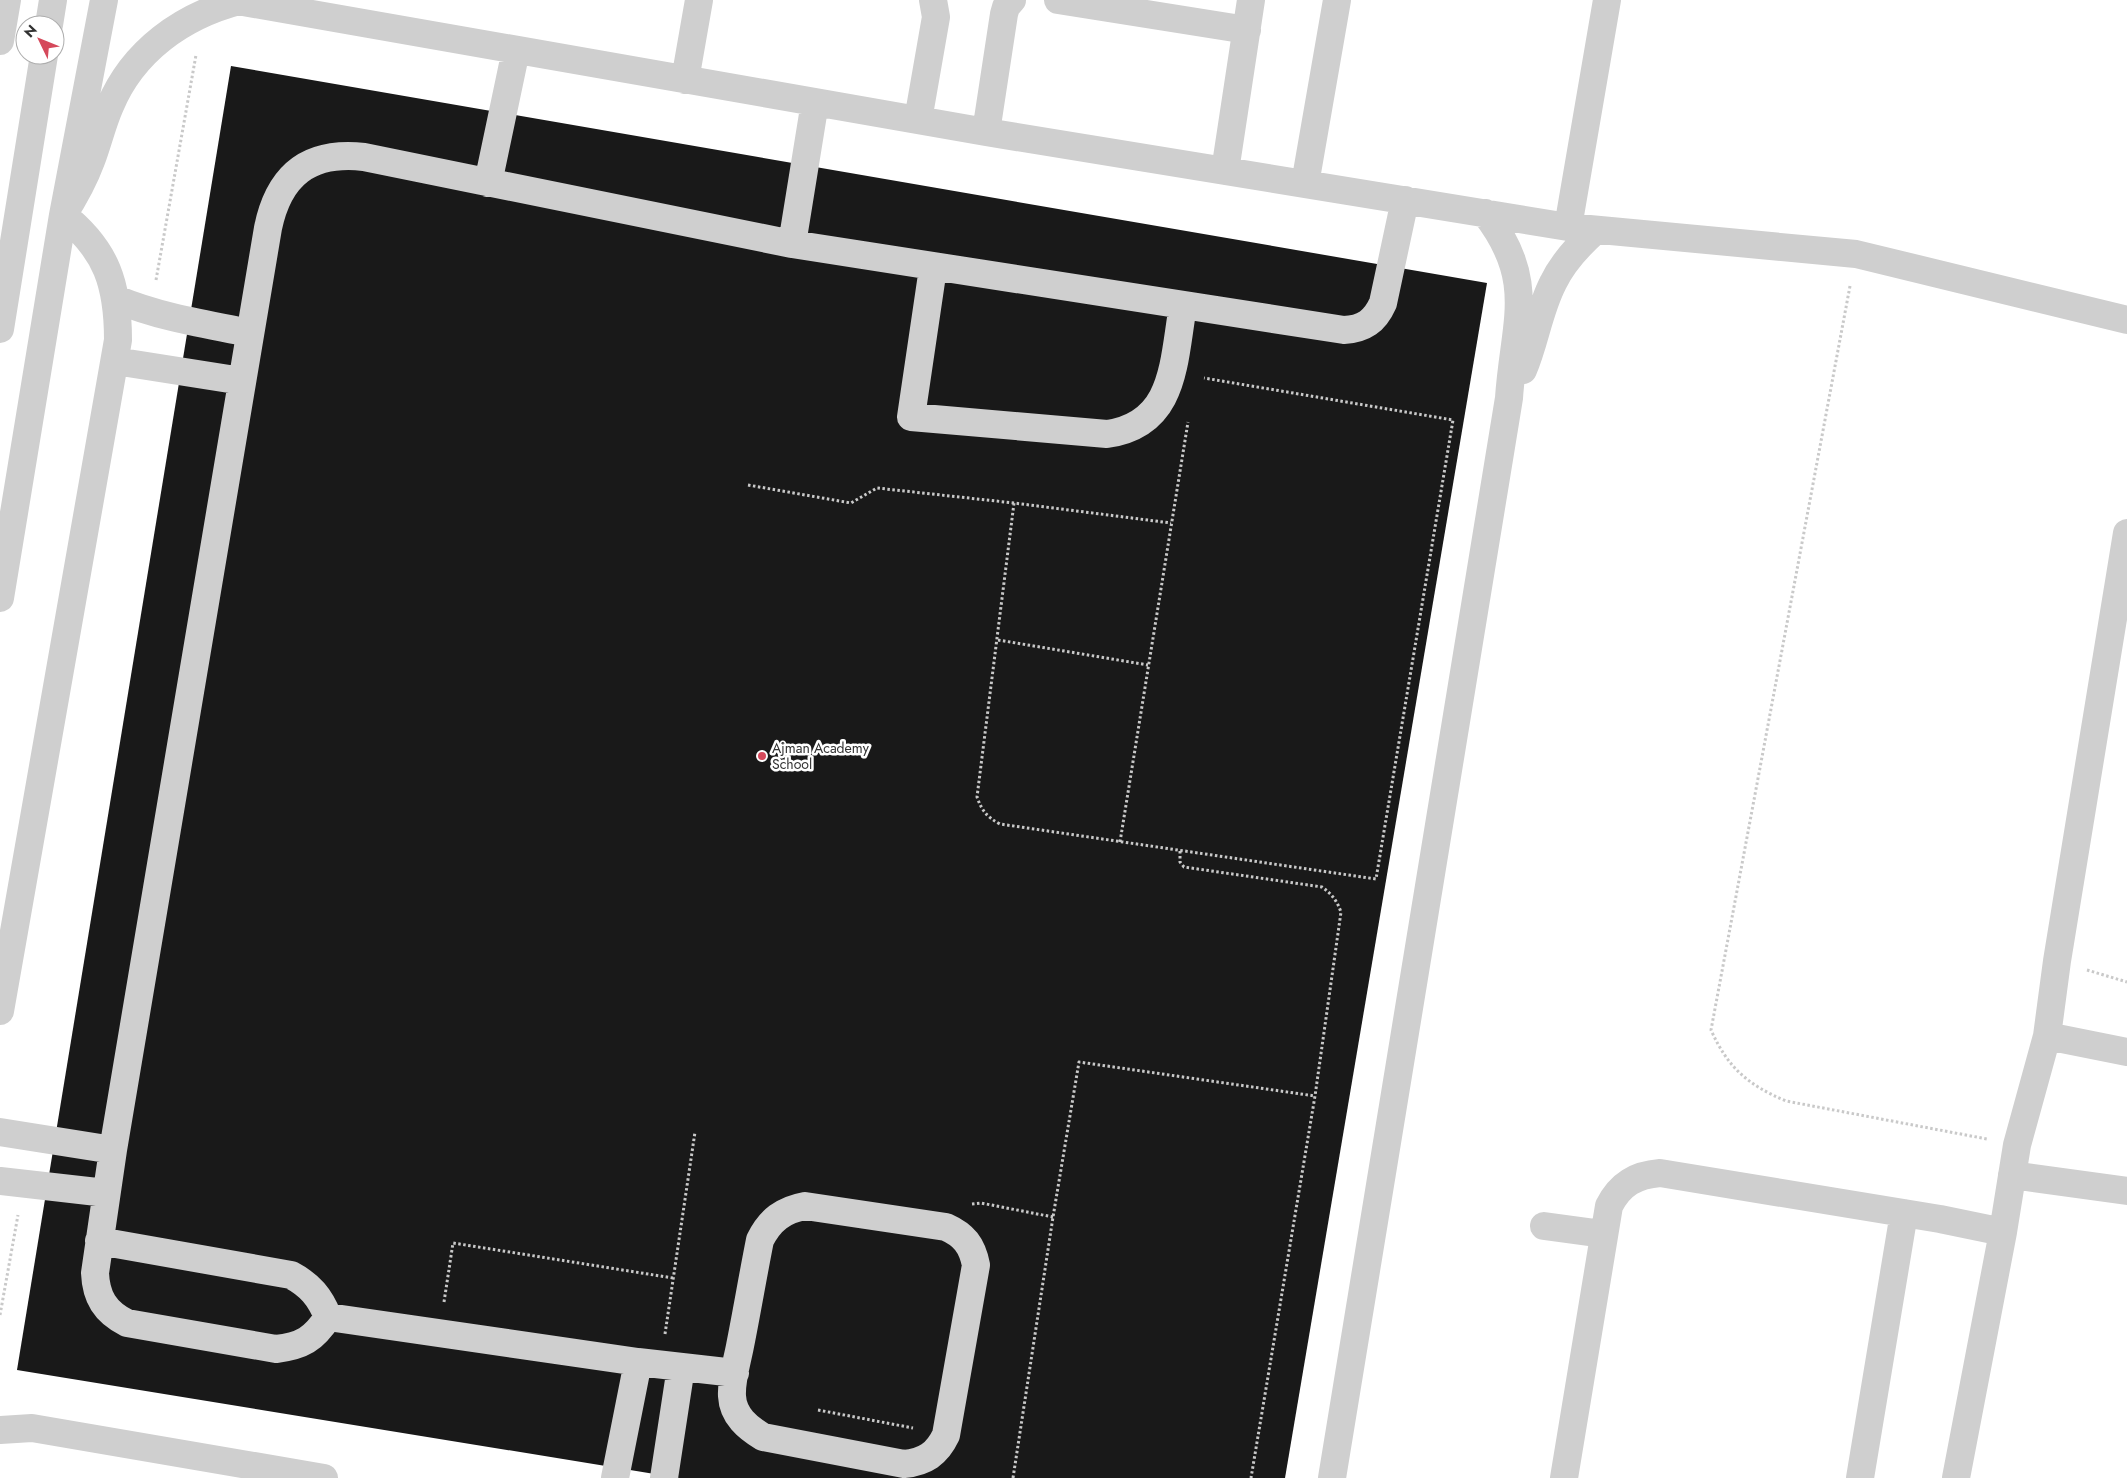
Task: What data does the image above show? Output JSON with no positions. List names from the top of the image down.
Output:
{
  "places": ["Ajman Academy School"],
  "north": "top left"
}
